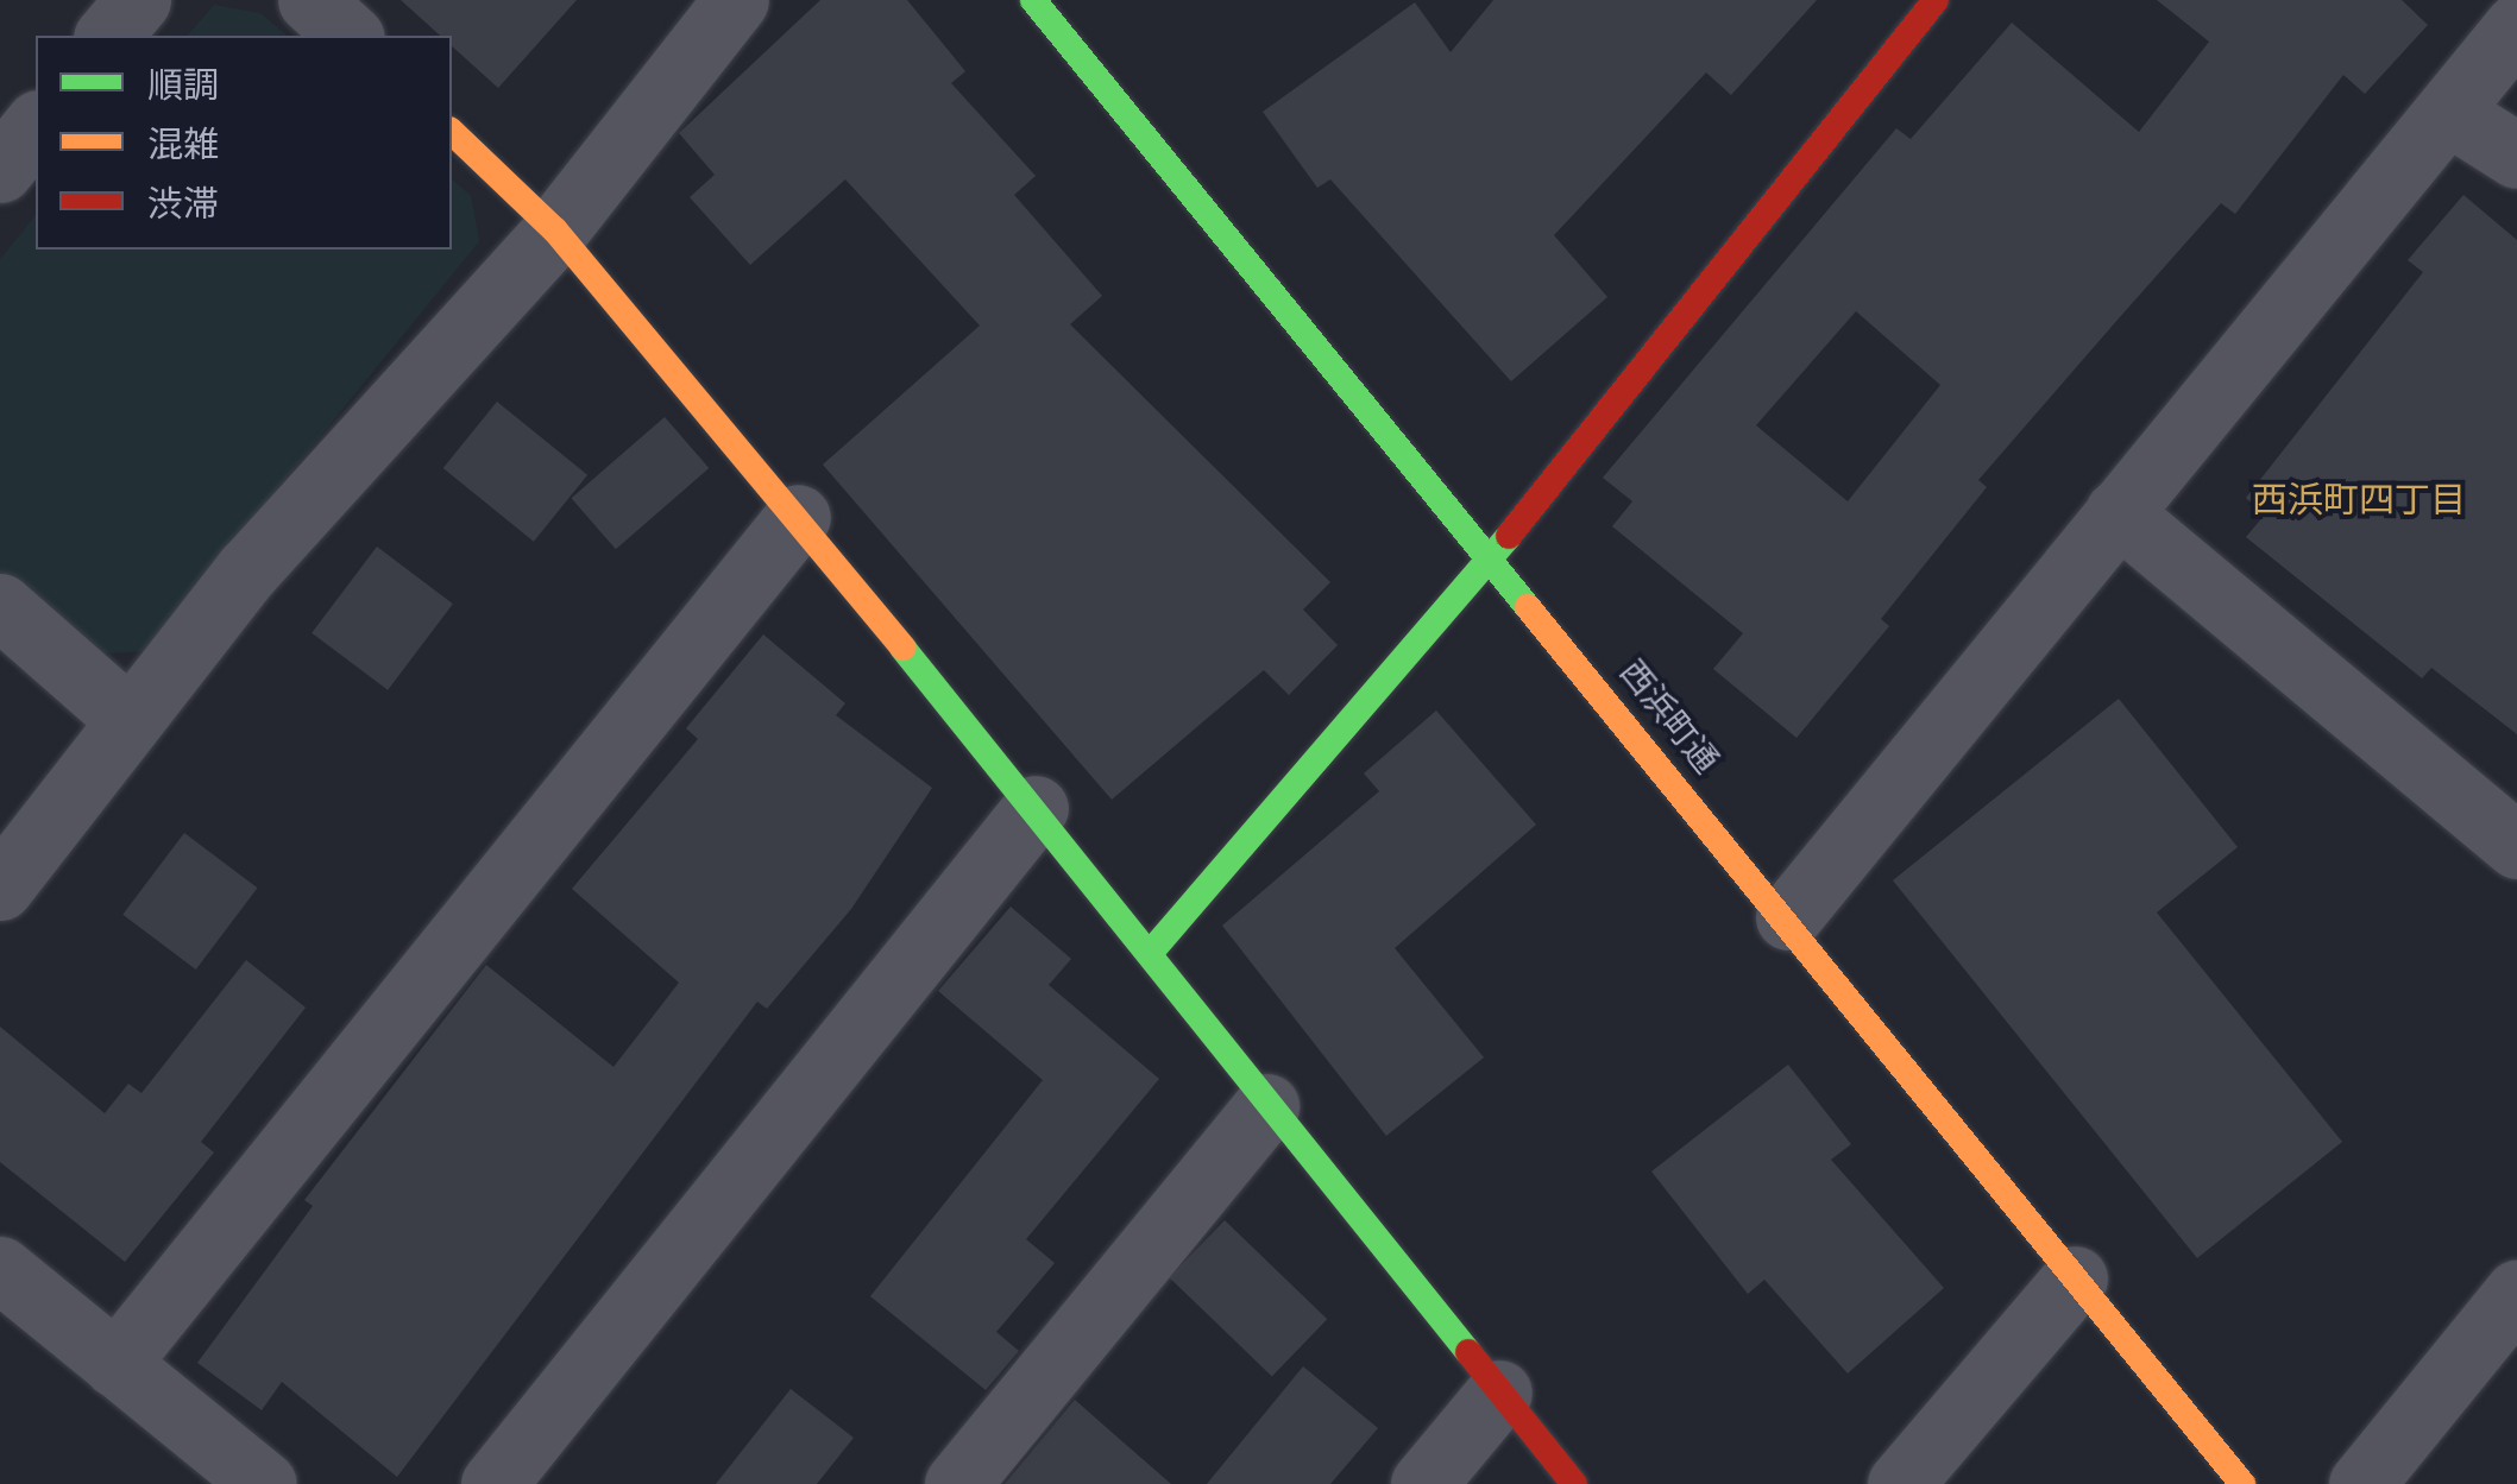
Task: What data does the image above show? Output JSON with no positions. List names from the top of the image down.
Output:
{
  "streets": {
    "street": ["西浜町通"]
  },
  "districts": ["西浜町四丁目"],
  "legend": ["順調", "混雑", "渋滞"]
}
